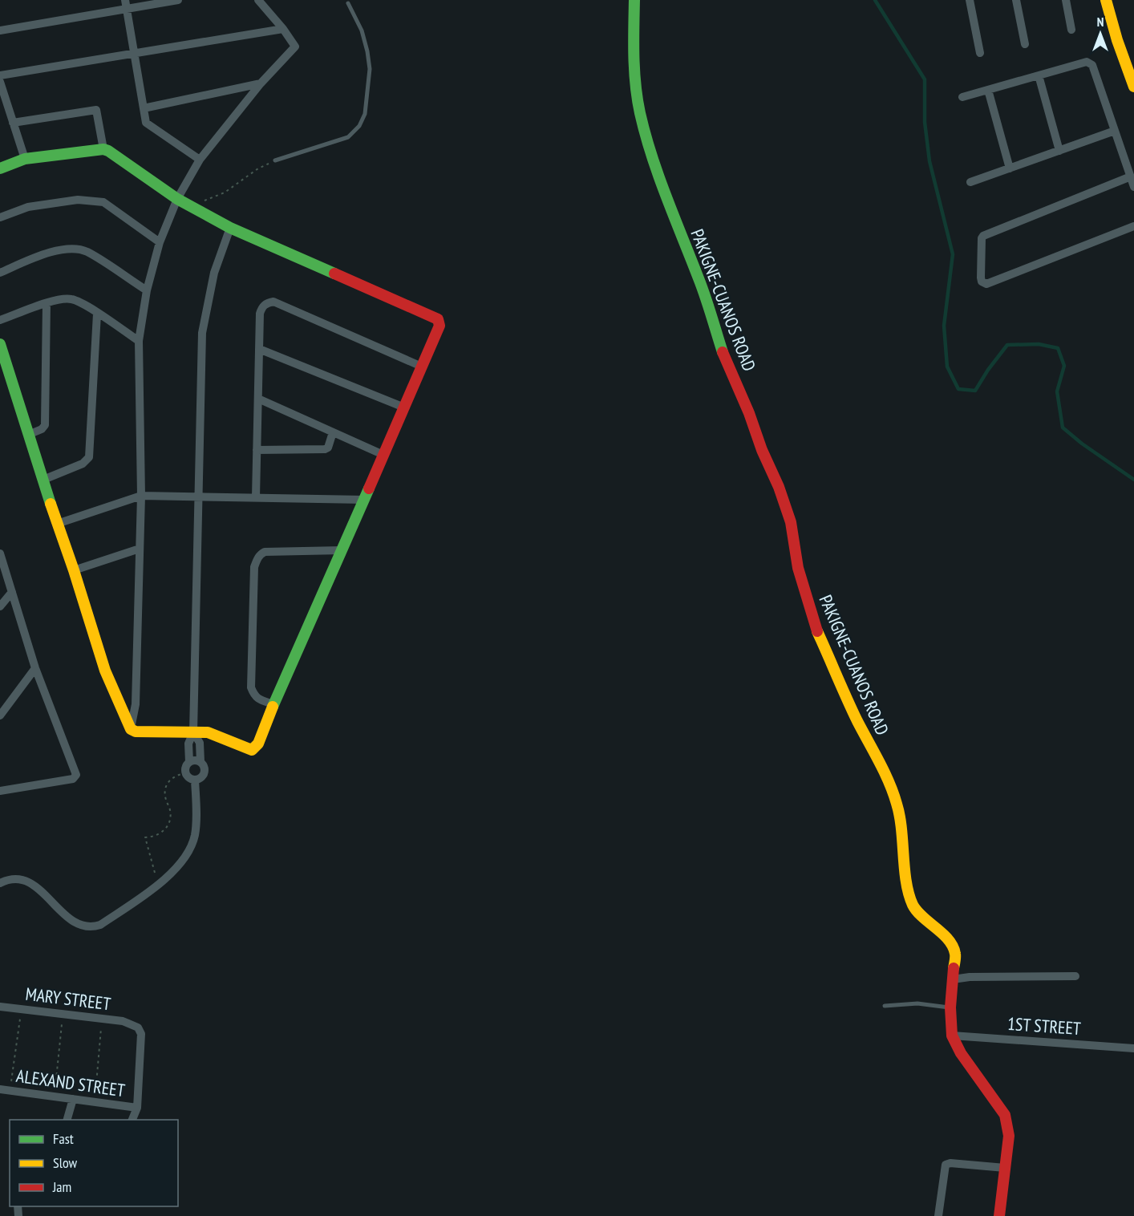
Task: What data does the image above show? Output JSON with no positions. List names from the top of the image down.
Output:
{
  "streets": {
    "street": [
      "PAKIGNE-CUANOS ROAD",
      "MARY STREET",
      "1ST STREET",
      "ALEXAND STREET"
    ]
  },
  "crossings": [
    ["PAKIGNE-CUANOS ROAD", "1ST STREET"],
    ["MARY STREET", "ALEXAND STREET"]
  ],
  "legend": ["Fast", "Slow", "Jam"],
  "north": "top"
}
